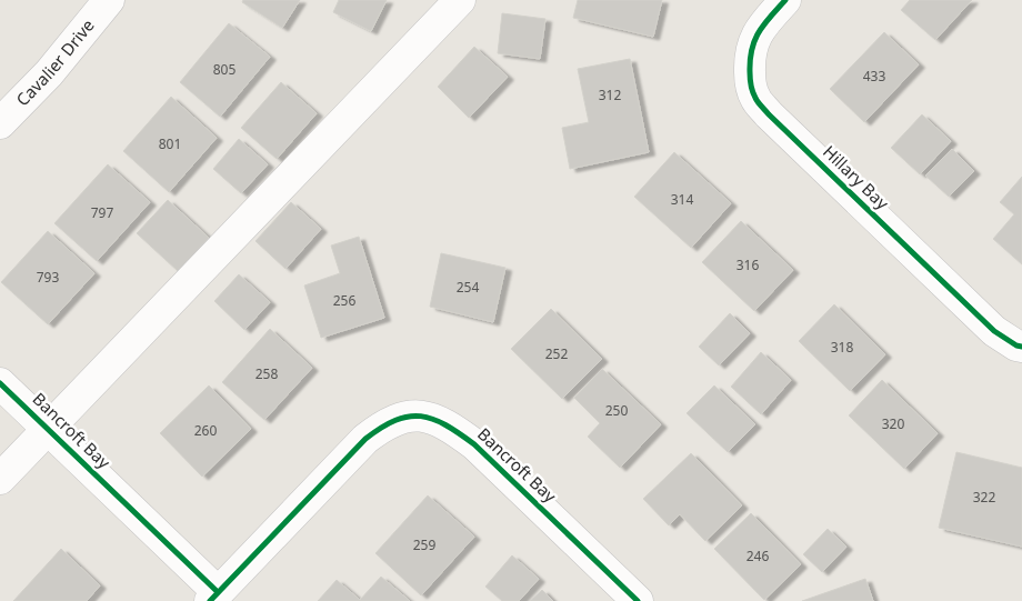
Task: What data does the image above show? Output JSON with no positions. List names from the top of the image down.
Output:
{
  "streets": {
    "street": ["Cavalier Drive", "Hillary Bay", "Bancroft Bay"]
  },
  "house_numbers": [
    "805",
    "433",
    "312",
    "801",
    "314",
    "797",
    "316",
    "793",
    "254",
    "256",
    "318",
    "252",
    "258",
    "250",
    "320",
    "260",
    "322",
    "259",
    "246"
  ]
}
